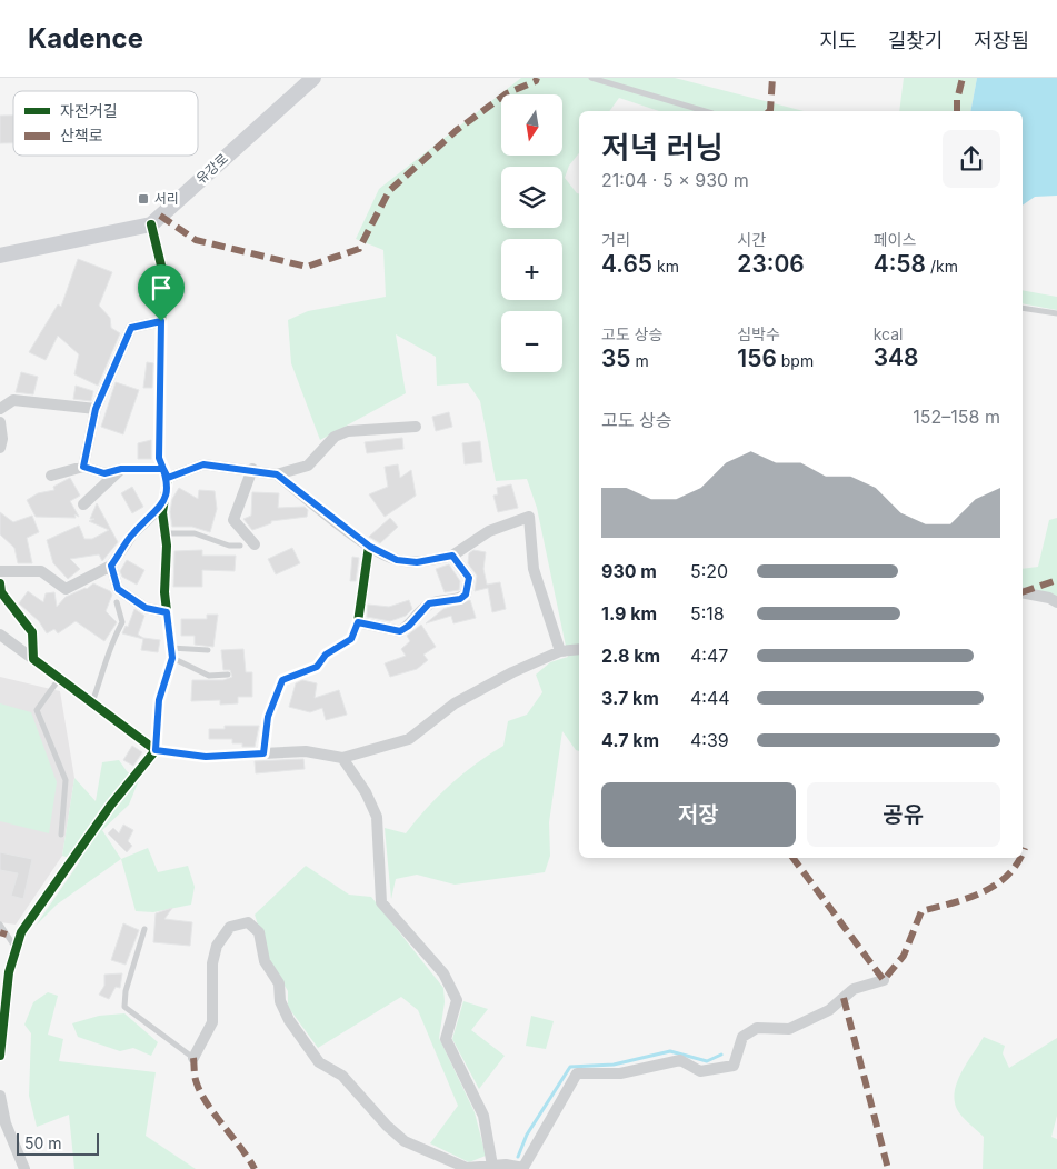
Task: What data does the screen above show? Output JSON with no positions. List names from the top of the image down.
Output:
{
  "streets": {
    "main road": ["유강로"]
  },
  "places": {
    "transit": ["서리"]
  },
  "legend": ["자전거길", "산책로"],
  "scale_bar": "50 m",
  "north": "bottom",
  "page": {
    "header": "Kadence",
    "nav": ["지도", "길찾기", "저장됨"],
    "map_buttons": ["+", "−"],
    "heading": ["저녁 러닝", "21:04 · 5 × 930 m"],
    "stats": [
      ["거리", "4.65 km"],
      ["시간", "23:06"],
      ["페이스", "4:58 /km"],
      ["고도 상승", "35 m"],
      ["심박수", "156 bpm"],
      ["kcal", "348"]
    ],
    "chart": ["고도 상승", "152–158 m"],
    "list": [
      {
        "name": "930 m",
        "note": "5:20"
      },
      {
        "name": "1.9 km",
        "note": "5:18"
      },
      {
        "name": "2.8 km",
        "note": "4:47"
      },
      {
        "name": "3.7 km",
        "note": "4:44"
      },
      {
        "name": "4.7 km",
        "note": "4:39"
      }
    ],
    "buttons": ["저장", "공유"],
    "scale": "50 m"
  }
}
